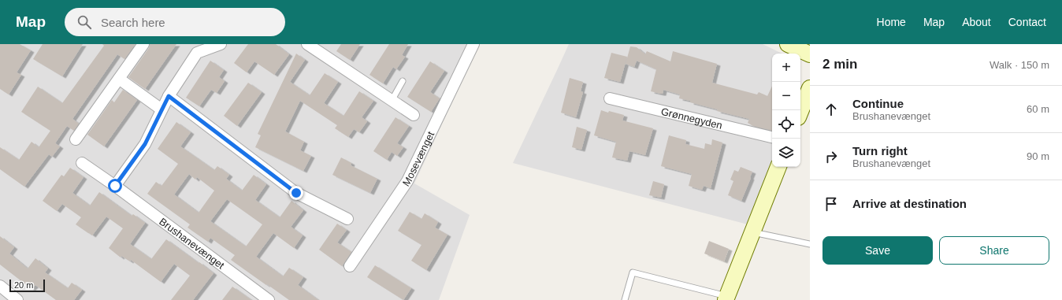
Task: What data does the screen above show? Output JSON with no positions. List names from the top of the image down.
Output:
{
  "streets": {
    "street": ["Grønnegyden", "Mosevænget", "Brushanevænget"]
  },
  "scale_bar": "20 m",
  "page": {
    "header": "Map",
    "search": "Search here",
    "nav": [
      "Home",
      "Map",
      "About",
      "Contact"
    ],
    "heading": ["2 min", "Walk · 150 m"],
    "map_buttons": ["+", "−"],
    "list": [
      ["Continue", "Brushanevænget", "60 m"],
      ["Turn right", "Brushanevænget", "90 m"],
      "Arrive at destination"
    ],
    "buttons": ["Save", "Share"],
    "scale": "20 m"
  }
}
